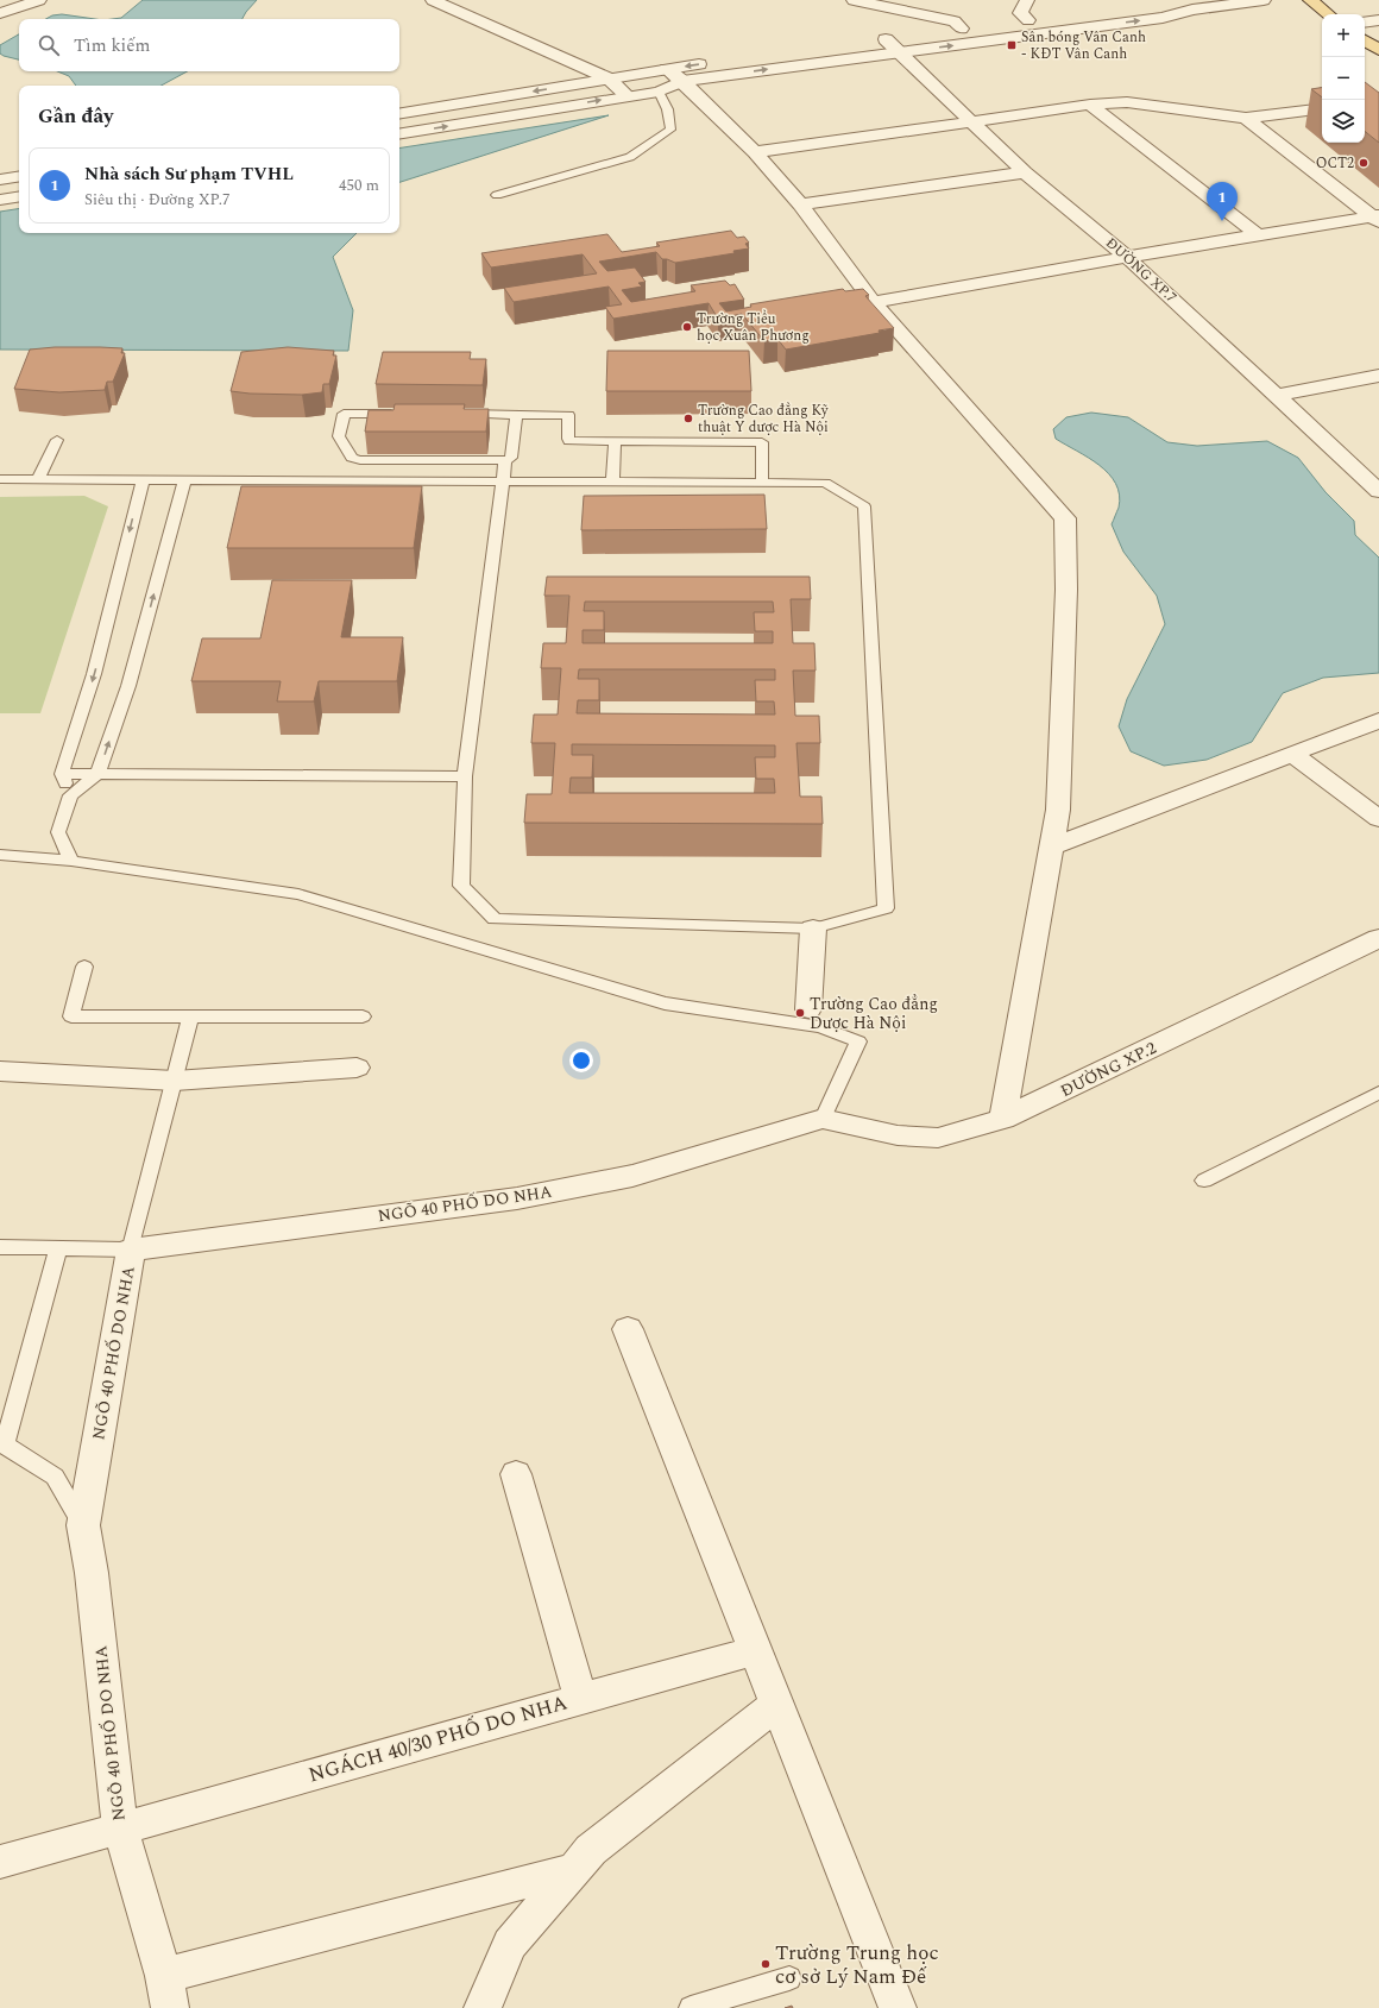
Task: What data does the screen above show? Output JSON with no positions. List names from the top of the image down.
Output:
{
  "streets": {
    "street": [
      "ĐƯỜNG XP.7",
      "ĐƯỜNG XP.2",
      "NGÕ 40 PHỐ DO NHA",
      "NGÁCH 40/30 PHỐ DO NHA"
    ]
  },
  "crossings": [
    ["ĐƯỜNG XP.2", "NGÕ 40 PHỐ DO NHA"],
    ["NGÕ 40 PHỐ DO NHA", "NGÁCH 40/30 PHỐ DO NHA"]
  ],
  "places": {
    "transit": ["Sân bóng Vân Canh - KĐT Vân Canh"],
    "other": [
      "OCT2",
      "Trường Tiểu học Xuân Phương",
      "Trường Cao đẳng Kỹ thuật Y dược Hà Nội",
      "Trường Cao đẳng Dược Hà Nội",
      "Trường Trung học cơ sở Lý Nam Đế"
    ]
  },
  "page": {
    "map_buttons": ["+", "−"],
    "search": "Tìm kiếm",
    "heading": "Gần đây",
    "list": [
      {
        "mark": "1",
        "name": "Nhà sách Sư phạm TVHL",
        "note": "Siêu thị · Đường XP.7",
        "value": "450 m"
      }
    ],
    "pins": "1"
  }
}
